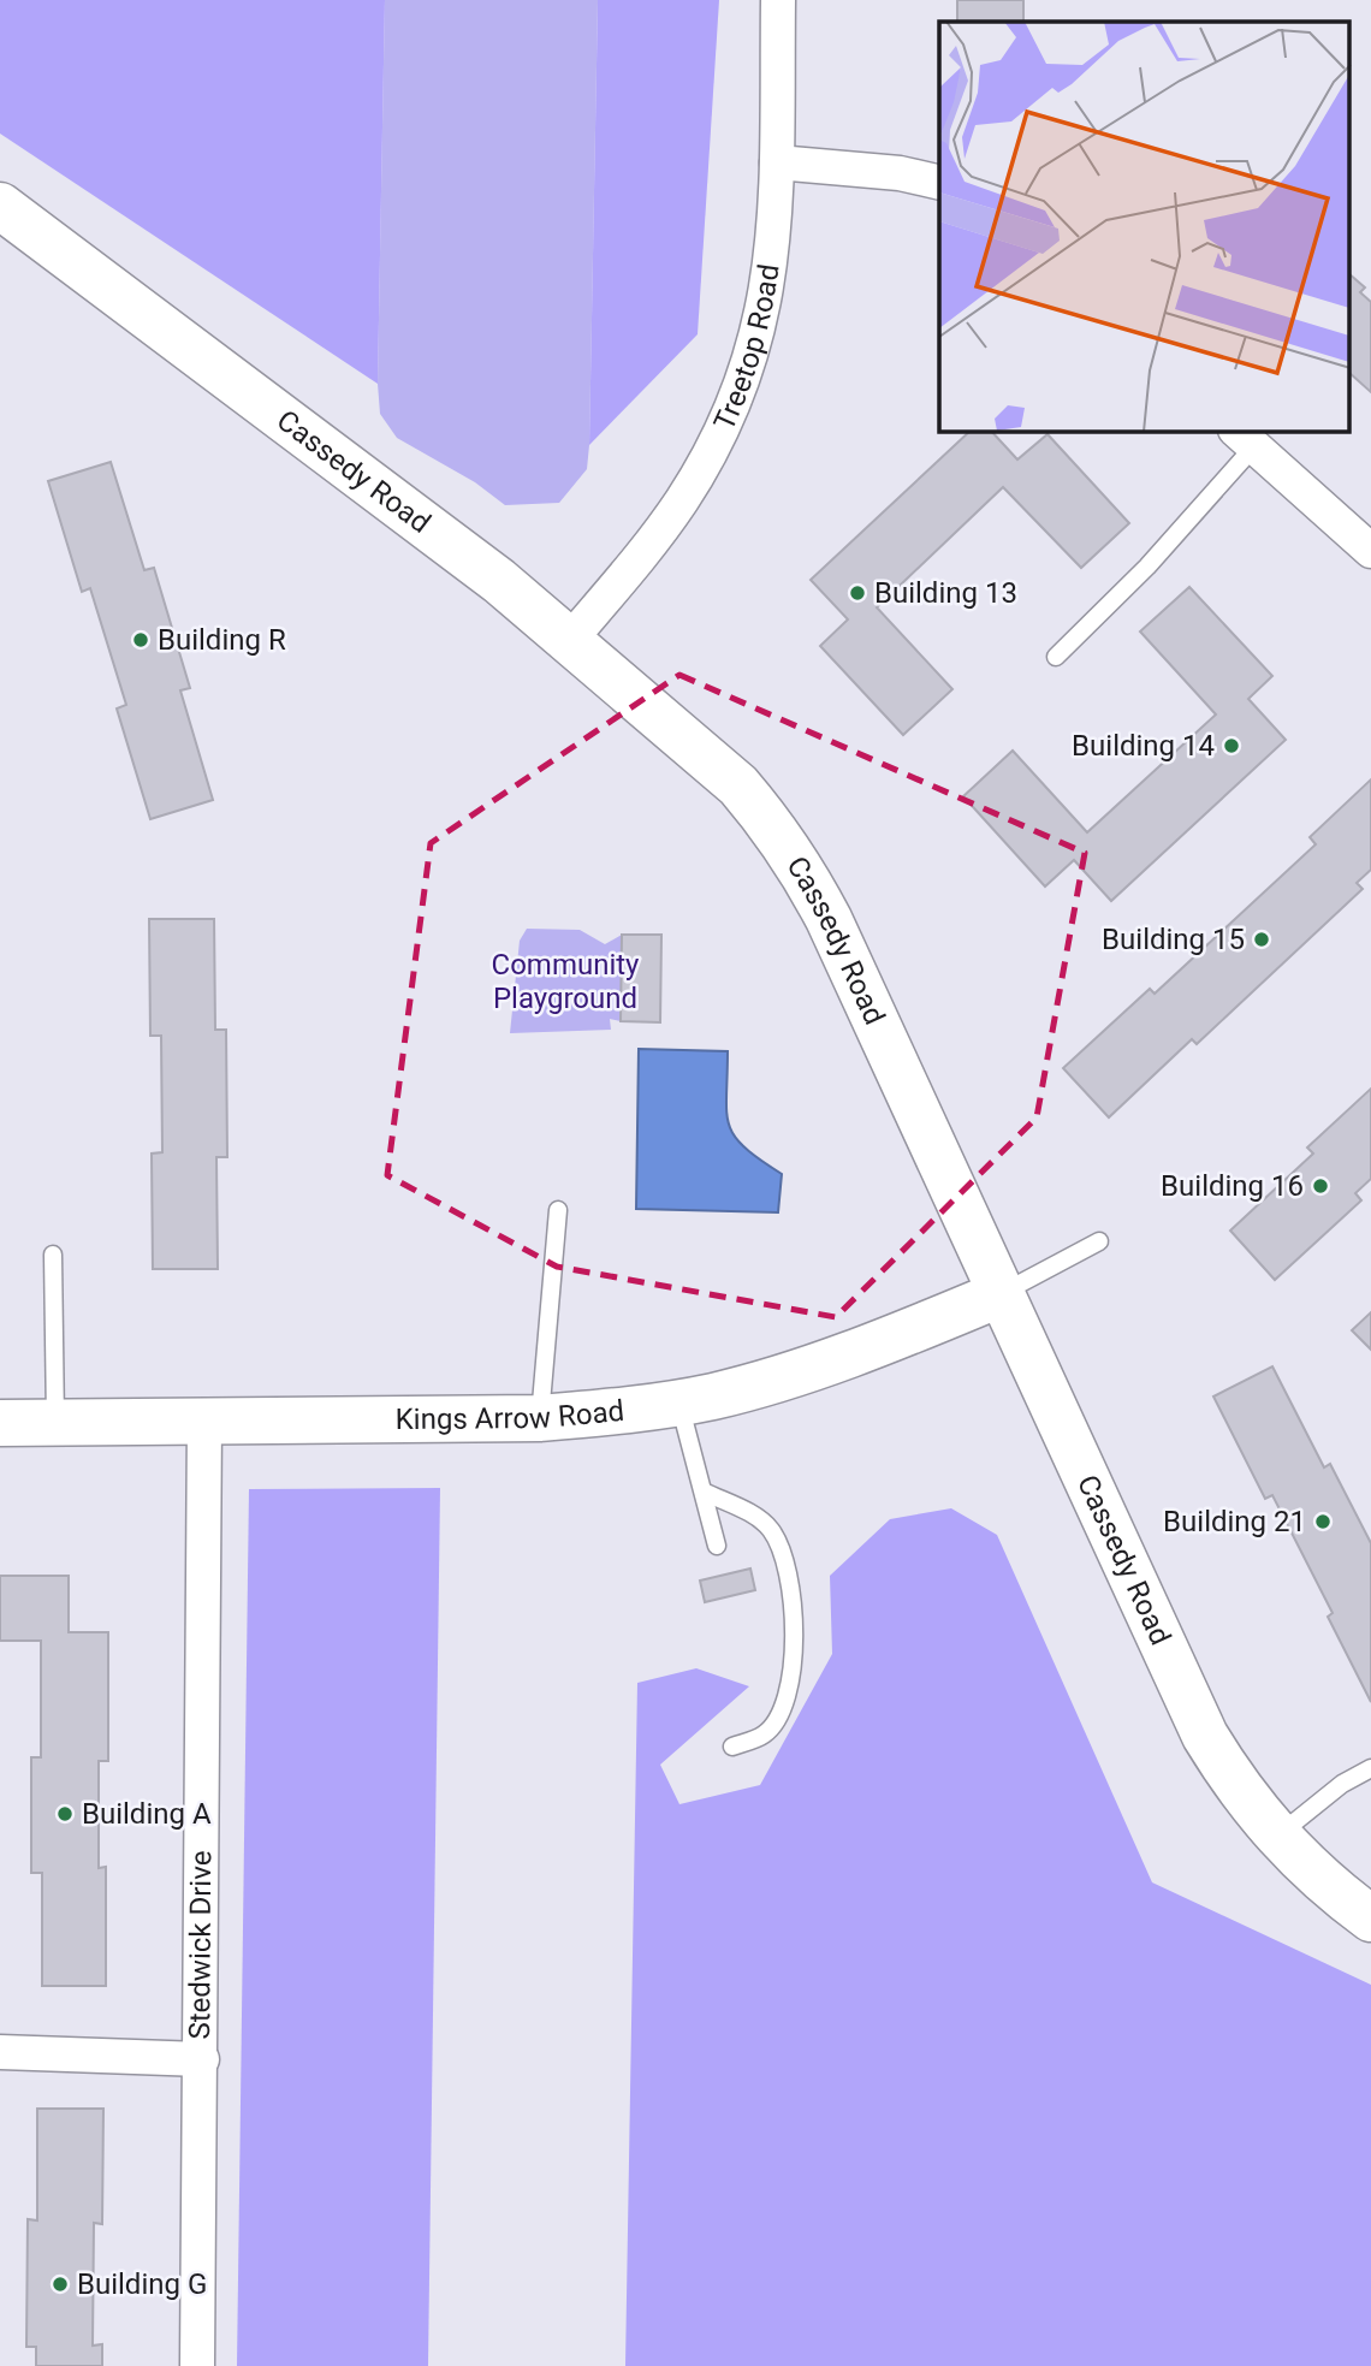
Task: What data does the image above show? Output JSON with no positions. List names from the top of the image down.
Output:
{
  "streets": {
    "street": [
      "Treetop Road",
      "Cassedy Road",
      "Kings Arrow Road",
      "Stedwick Drive"
    ]
  },
  "crossings": [
    ["Treetop Road", "Cassedy Road"],
    ["Cassedy Road", "Kings Arrow Road"],
    ["Kings Arrow Road", "Stedwick Drive"]
  ],
  "parks": ["Community Playground"],
  "places": [
    "Building 13",
    "Building R",
    "Building 14",
    "Building 15",
    "Building 16",
    "Building 21",
    "Building A",
    "Building G"
  ]
}
